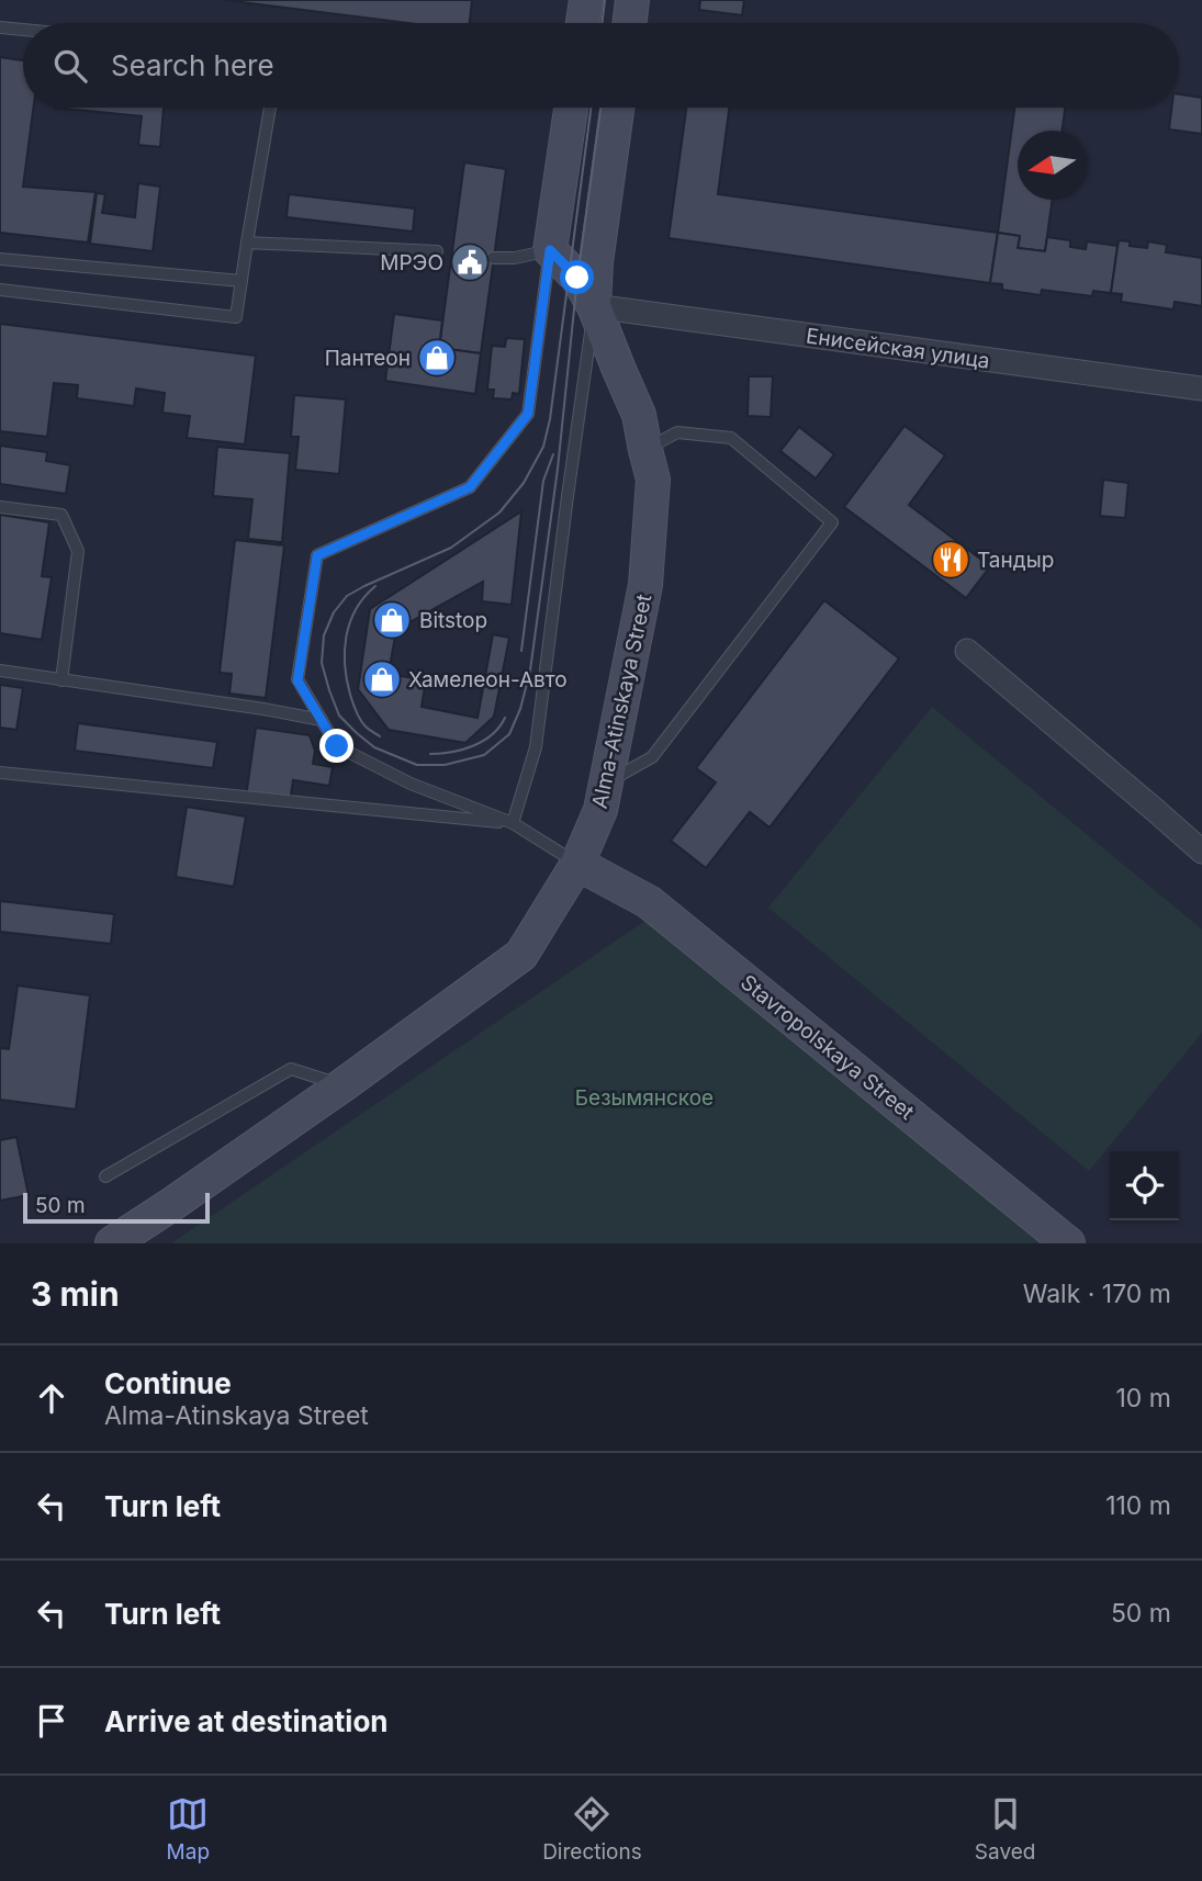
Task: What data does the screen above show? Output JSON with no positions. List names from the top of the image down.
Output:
{
  "streets": {
    "street": ["Енисейская улица", "Alma-Atinskaya Street", "Stavropolskaya Street"]
  },
  "crossings": [
    ["Енисейская улица", "Alma-Atinskaya Street"],
    ["Alma-Atinskaya Street", "Stavropolskaya Street"]
  ],
  "parks": ["Безымянское"],
  "places": {
    "public building": ["МРЭО"],
    "shop": ["Пантеон", "Bitstop", "Хамелеон-Авто"],
    "restaurant": ["Тандыр"]
  },
  "scale_bar": "50 m",
  "north": "left",
  "page": {
    "search": "Search here",
    "scale": "50 m",
    "heading": ["3 min", "Walk · 170 m"],
    "list": [
      ["Continue", "Alma-Atinskaya Street", "10 m"],
      ["Turn left", "110 m"],
      ["Turn left", "50 m"],
      "Arrive at destination"
    ],
    "nav": ["Map", "Directions", "Saved"]
  }
}
